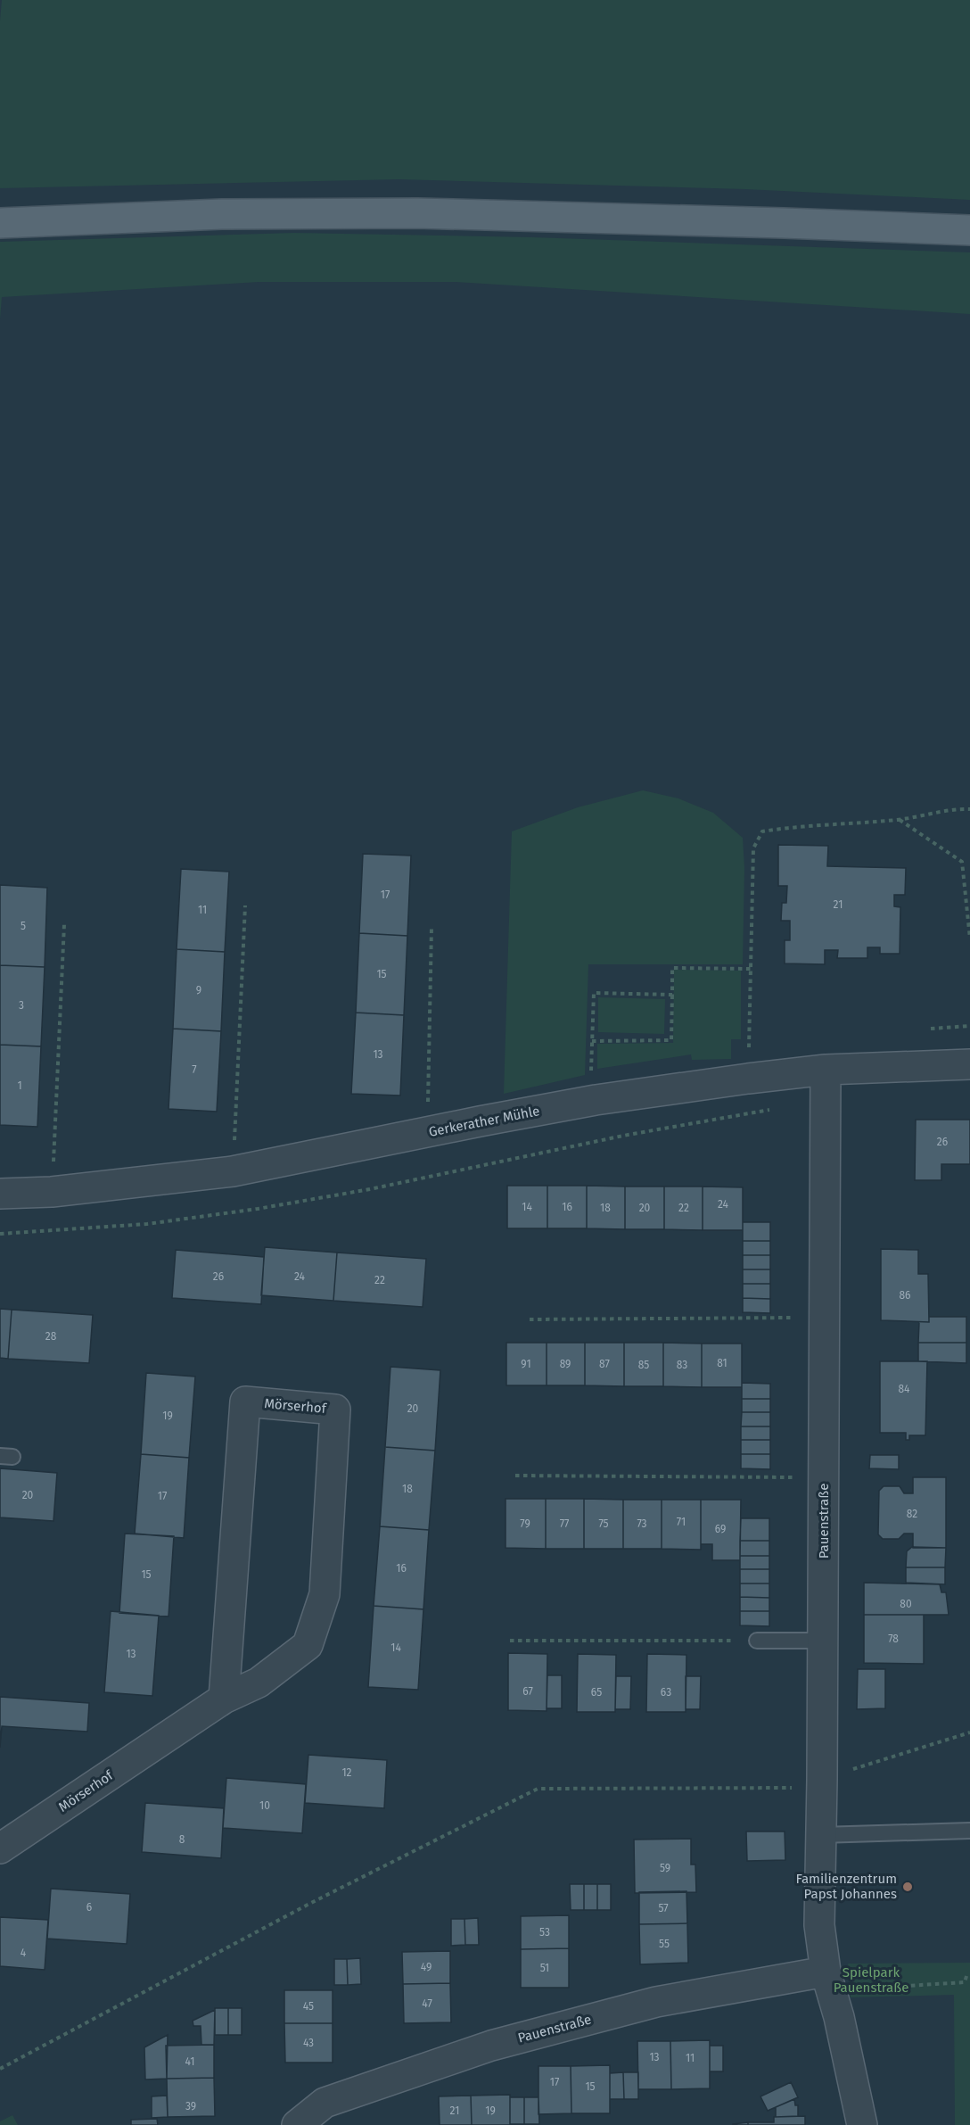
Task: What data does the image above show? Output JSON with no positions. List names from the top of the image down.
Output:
{
  "streets": {
    "street": ["Gerkerather Mühle", "Mörserhof", "Pauenstraße"]
  },
  "crossings": [
    ["Gerkerather Mühle", "Pauenstraße"]
  ],
  "parks": ["Spielpark Pauenstraße"],
  "places": ["Familienzentrum Papst Johannes"],
  "house_numbers": [
    "17",
    "21",
    "11",
    "5",
    "15",
    "9",
    "3",
    "13",
    "7",
    "1",
    "26",
    "24",
    "14",
    "16",
    "18",
    "20",
    "22",
    "26",
    "24",
    "22",
    "86",
    "28",
    "81",
    "91",
    "89",
    "87",
    "85",
    "83",
    "84",
    "20",
    "19",
    "18",
    "20",
    "17",
    "82",
    "71",
    "79",
    "77",
    "75",
    "73",
    "69",
    "16",
    "15",
    "80",
    "78",
    "14",
    "13",
    "67",
    "65",
    "63",
    "12",
    "10",
    "8",
    "59",
    "6",
    "57",
    "53",
    "55",
    "4",
    "49",
    "51",
    "47",
    "45",
    "43",
    "13",
    "11",
    "41",
    "17",
    "15",
    "39",
    "21",
    "19"
  ]
}
